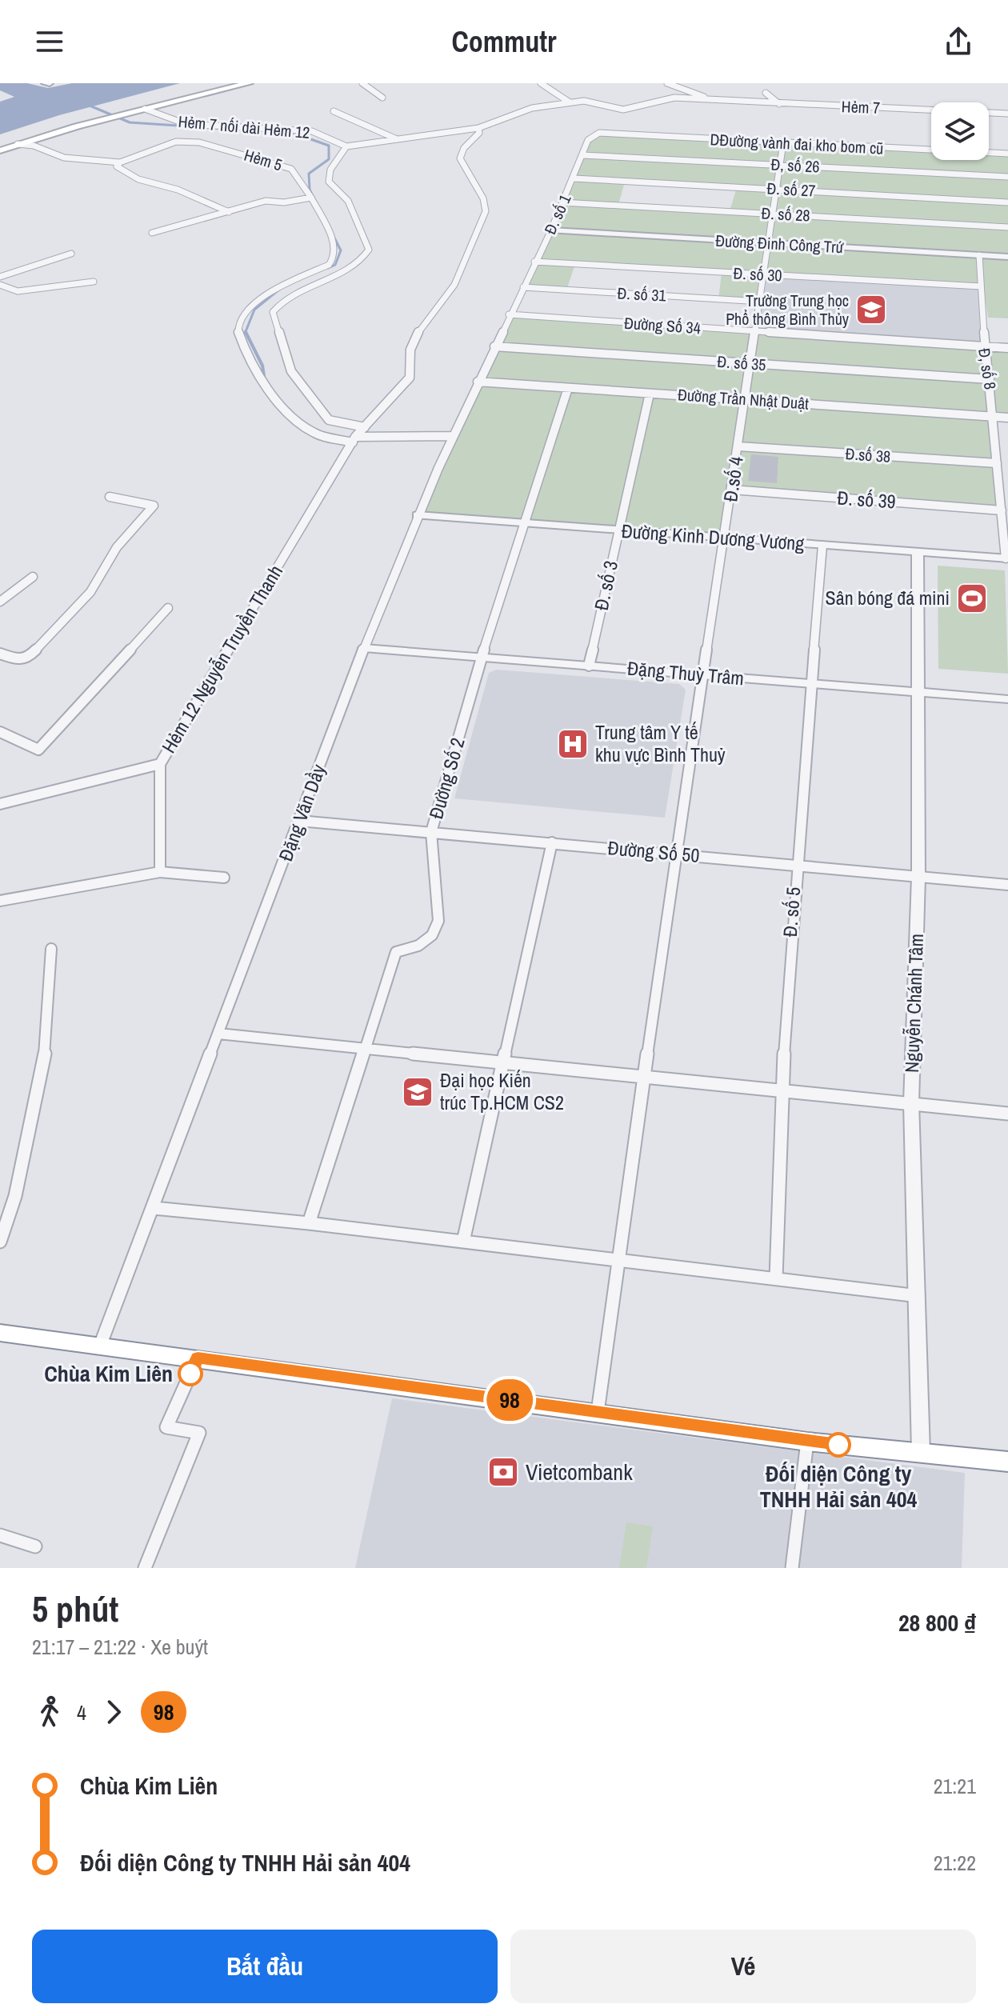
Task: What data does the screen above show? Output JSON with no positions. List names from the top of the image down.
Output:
{
  "streets": {
    "street": [
      "Hẻm 7",
      "Hẻm 7 nối dài Hẻm 12",
      "DĐường vành đai kho bom cũ",
      "Hẻm 5",
      "Đ, số 26",
      "Đ. số 27",
      "Đ. số 1",
      "Đ. số 28",
      "Đường Đinh Công Trứ",
      "Đ. số 30",
      "Đ. số 31",
      "Đường Số 34",
      "Đ. số 35",
      "Đ, số 8",
      "Đường Trần Nhật Duật",
      "Đ.số 38",
      "Đ.số 4",
      "Đ. số 39",
      "Đường Kinh Dương Vương",
      "Đ. số 3",
      "Hẻm 12 Nguyễn Truyền Thanh",
      "Đặng Thuỳ Trâm",
      "Đường Số 2",
      "Đặng Văn Dầy",
      "Đường Số 50",
      "Đ. số 5",
      "Nguyễn Chánh Tâm"
    ]
  },
  "crossings": [
    ["DĐường vành đai kho bom cũ", "Đ. số 1"],
    ["DĐường vành đai kho bom cũ", "Đ.số 4"],
    ["Đ, số 26", "Đ. số 1"],
    ["Đ, số 26", "Đ.số 4"],
    ["Đ. số 27", "Đ. số 1"],
    ["Đ. số 27", "Đ.số 4"],
    ["Đ. số 1", "Đ. số 28"],
    ["Đ. số 1", "Đường Đinh Công Trứ"],
    ["Đ. số 1", "Đ. số 30"],
    ["Đ. số 1", "Đ. số 31"],
    ["Đ. số 1", "Đặng Văn Dầy"],
    ["Đ. số 28", "Đ.số 4"],
    ["Đường Đinh Công Trứ", "Đ, số 8"],
    ["Đường Đinh Công Trứ", "Đ.số 4"],
    ["Đ. số 30", "Đ, số 8"],
    ["Đ. số 30", "Đ.số 4"],
    ["Đ. số 31", "Đ.số 4"],
    ["Đ. số 31", "Đặng Văn Dầy"],
    ["Đường Số 34", "Đ, số 8"],
    ["Đường Số 34", "Đ.số 4"],
    ["Đường Số 34", "Đặng Văn Dầy"],
    ["Đ. số 35", "Đ, số 8"],
    ["Đ. số 35", "Đ.số 4"],
    ["Đ. số 35", "Đặng Văn Dầy"],
    ["Đ, số 8", "Đường Trần Nhật Duật"],
    ["Đ, số 8", "Đ.số 38"],
    ["Đ, số 8", "Đ. số 39"],
    ["Đ, số 8", "Đường Kinh Dương Vương"],
    ["Đường Trần Nhật Duật", "Đ.số 4"],
    ["Đường Trần Nhật Duật", "Đ. số 3"],
    ["Đường Trần Nhật Duật", "Đường Số 2"],
    ["Đường Trần Nhật Duật", "Đặng Văn Dầy"],
    ["Đ.số 38", "Đ.số 4"],
    ["Đ.số 4", "Đ. số 39"],
    ["Đ.số 4", "Đường Kinh Dương Vương"],
    ["Đ.số 4", "Đặng Thuỳ Trâm"],
    ["Đ.số 4", "Đường Số 50"],
    ["Đường Kinh Dương Vương", "Đ. số 3"],
    ["Đường Kinh Dương Vương", "Đường Số 2"],
    ["Đường Kinh Dương Vương", "Đặng Văn Dầy"],
    ["Đường Kinh Dương Vương", "Đ. số 5"],
    ["Đường Kinh Dương Vương", "Nguyễn Chánh Tâm"],
    ["Đ. số 3", "Đặng Thuỳ Trâm"],
    ["Đặng Thuỳ Trâm", "Đường Số 2"],
    ["Đặng Thuỳ Trâm", "Đặng Văn Dầy"],
    ["Đặng Thuỳ Trâm", "Đ. số 5"],
    ["Đặng Thuỳ Trâm", "Nguyễn Chánh Tâm"],
    ["Đường Số 2", "Đường Số 50"],
    ["Đặng Văn Dầy", "Đường Số 50"],
    ["Đường Số 50", "Đ. số 5"],
    ["Đường Số 50", "Nguyễn Chánh Tâm"]
  ],
  "places": {
    "school or university": ["Trường Trung học Phổ thông Bình Thủy", "Đại học Kiến trúc Tp.HCM CS2"],
    "sports": ["Sân bóng đá mini"],
    "hospital": ["Trung tâm Y tế khu vực Bình Thuỷ"],
    "other": ["Chùa Kim Liên", "Đối diện Công ty TNHH Hải sản 404"],
    "bank": ["Vietcombank"]
  },
  "lines": ["bus line 98"],
  "page": {
    "header": "Commutr",
    "on_map": "98",
    "heading": ["5 phút", "21:17 – 21:22 · Xe buýt", "28 800 ₫"],
    "legs": ["4", "98"],
    "list": [
      {
        "name": "Chùa Kim Liên",
        "value": "21:21"
      },
      {
        "name": "Đối diện Công ty TNHH Hải sản 404",
        "value": "21:22"
      }
    ],
    "buttons": ["Bắt đầu", "Vé"]
  }
}
